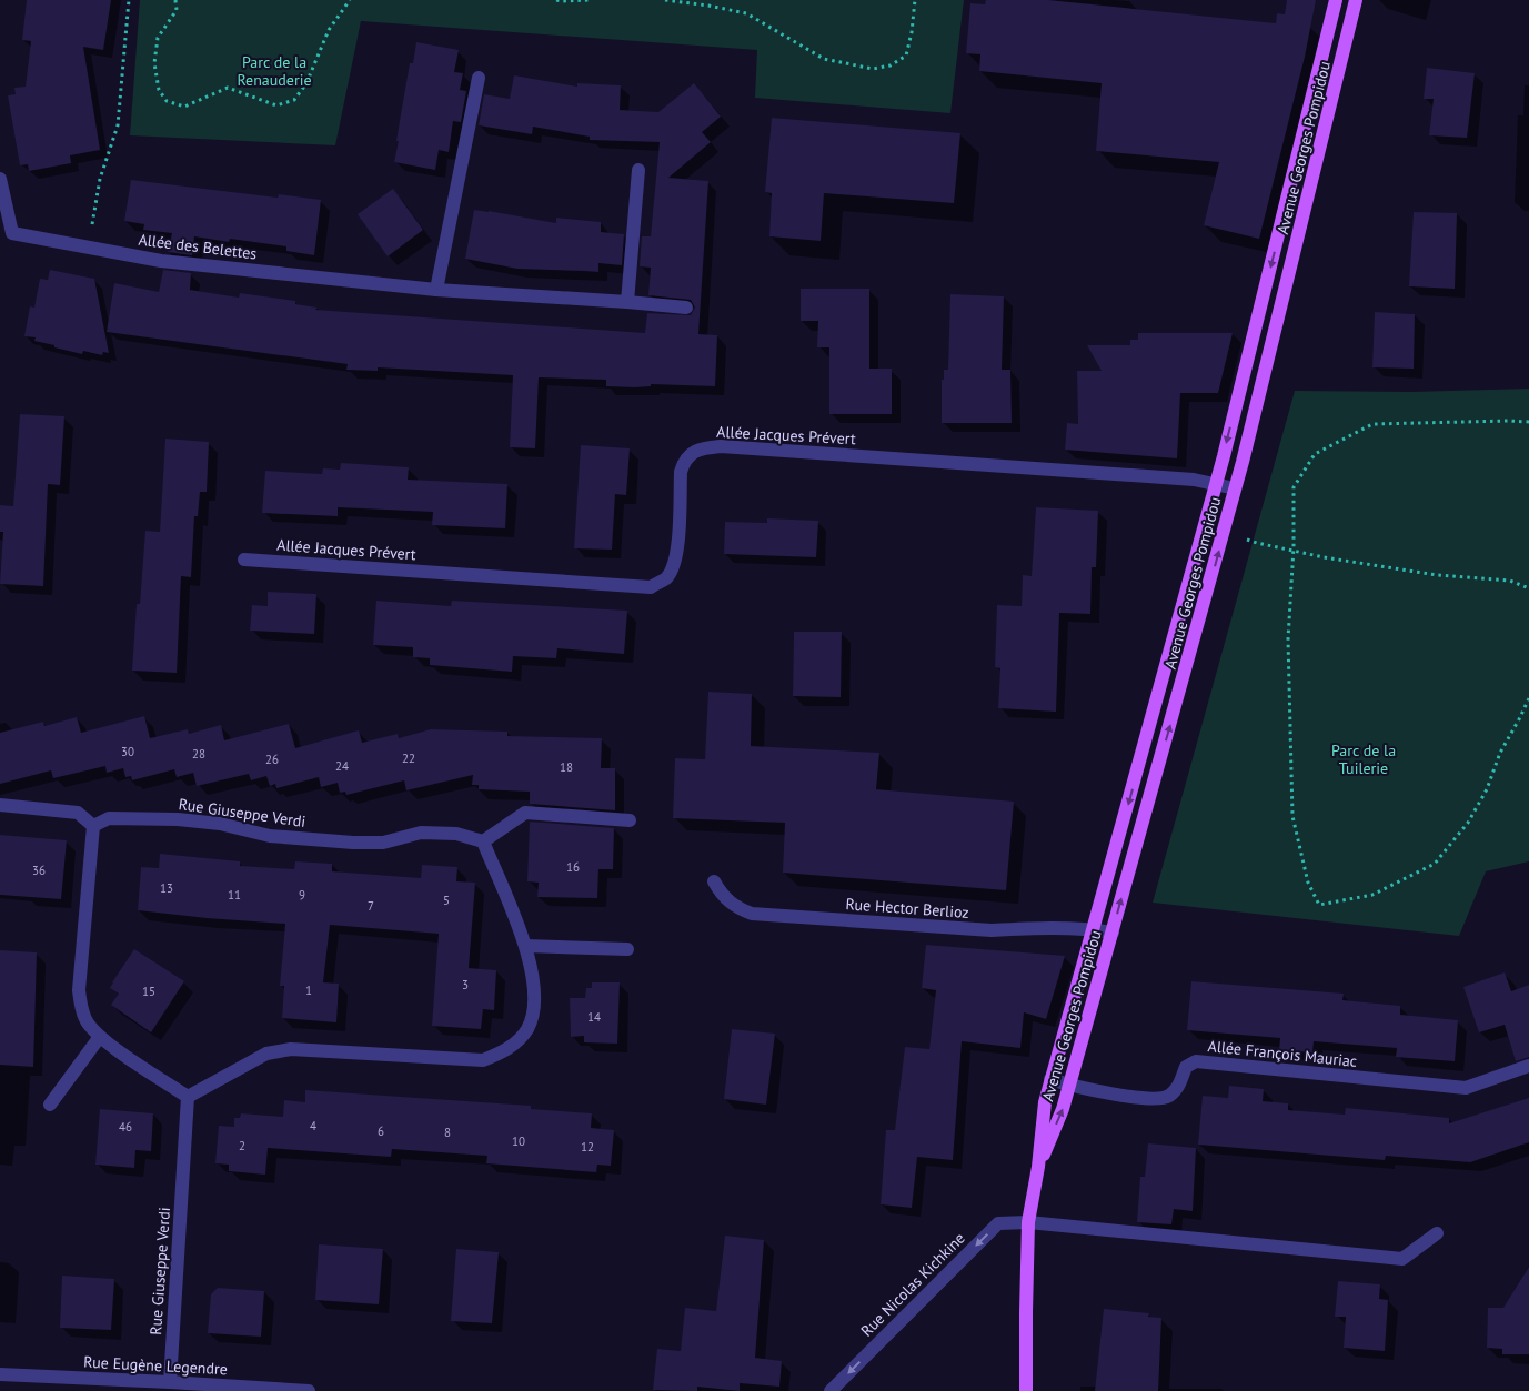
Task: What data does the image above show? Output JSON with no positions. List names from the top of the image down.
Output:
{
  "streets": {
    "main road": ["Avenue Georges Pompidou"],
    "street": [
      "Allée des Belettes",
      "Allée Jacques Prévert",
      "Rue Giuseppe Verdi",
      "Rue Hector Berlioz",
      "Allée François Mauriac",
      "Rue Nicolas Kichkine",
      "Rue Eugène Legendre"
    ]
  },
  "crossings": [
    ["Avenue Georges Pompidou", "Allée Jacques Prévert"],
    ["Avenue Georges Pompidou", "Rue Hector Berlioz"],
    ["Avenue Georges Pompidou", "Allée François Mauriac"],
    ["Avenue Georges Pompidou", "Rue Nicolas Kichkine"],
    ["Rue Giuseppe Verdi", "Rue Eugène Legendre"]
  ],
  "one_way": ["Rue Nicolas Kichkine"],
  "parks": ["Parc de la Renauderie", "Parc de la Tuilerie"],
  "house_numbers": [
    "30",
    "28",
    "22",
    "26",
    "24",
    "18",
    "16",
    "36",
    "13",
    "11",
    "9",
    "5",
    "7",
    "3",
    "1",
    "15",
    "14",
    "4",
    "46",
    "6",
    "8",
    "10",
    "2",
    "12"
  ]
}
